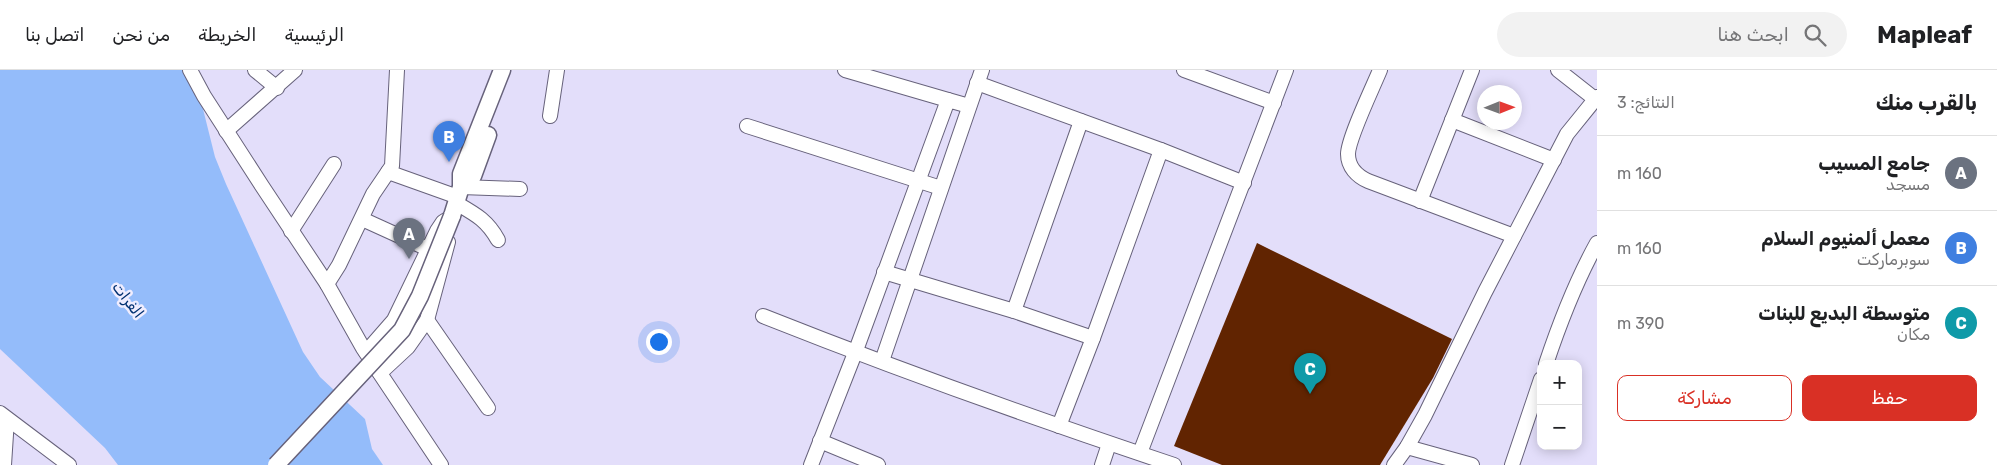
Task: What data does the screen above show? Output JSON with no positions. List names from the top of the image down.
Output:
{
  "water": ["الفرات"],
  "north": "right",
  "page": {
    "header": "Mapleaf",
    "search": "ابحث هنا",
    "nav": [
      "الرئيسية",
      "الخريطة",
      "من نحن",
      "اتصل بنا"
    ],
    "heading": ["بالقرب منك", "النتائج: 3"],
    "pins": ["B", "A", "C"],
    "list": [
      {
        "mark": "A",
        "name": "جامع المسيب",
        "note": "مسجد",
        "value": "160 m"
      },
      {
        "mark": "B",
        "name": "معمل ألمنيوم السلام",
        "note": "سوبرماركت",
        "value": "160 m"
      },
      {
        "mark": "C",
        "name": "متوسطة البديع للبنات",
        "note": "مكان",
        "value": "390 m"
      }
    ],
    "buttons": ["حفظ", "مشاركة"],
    "map_buttons": ["+", "−"]
  }
}
